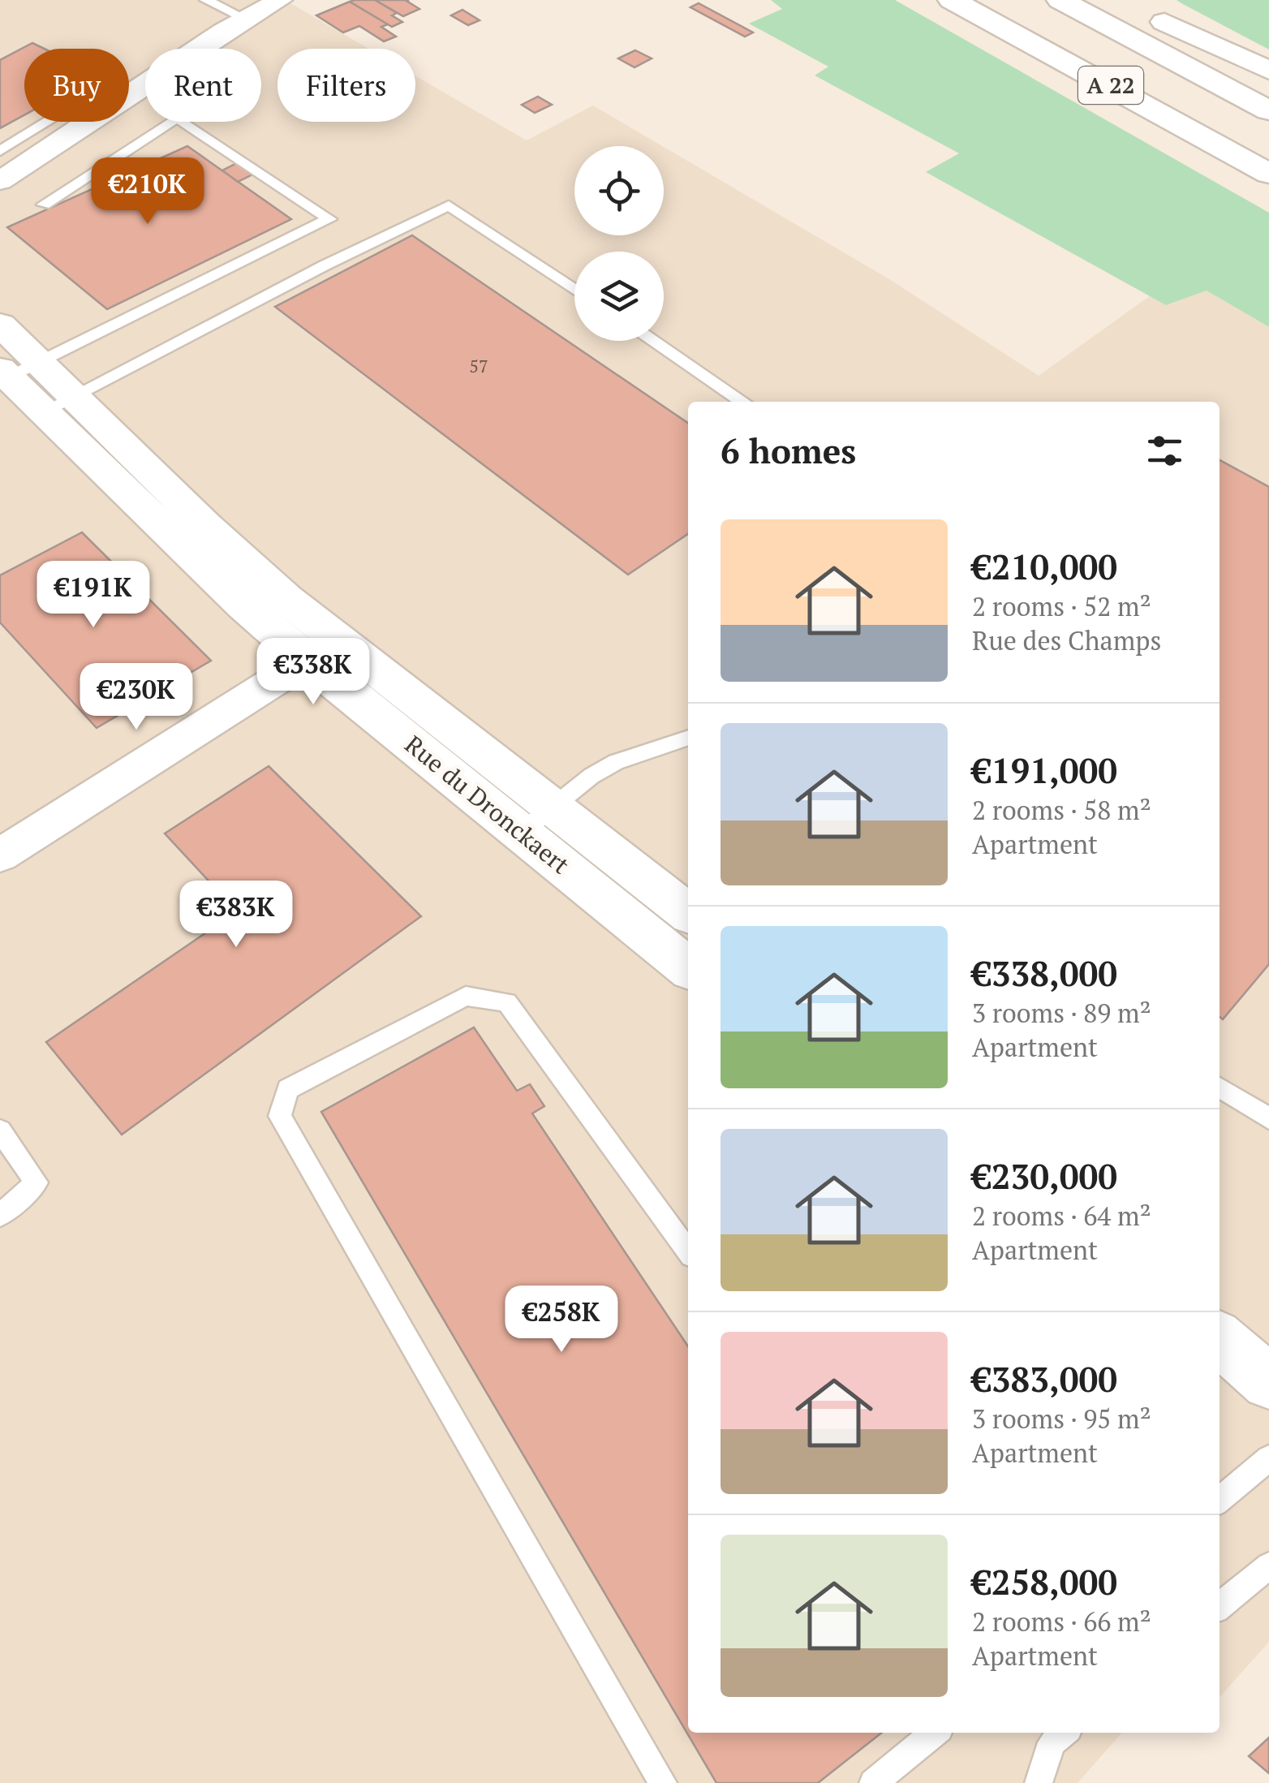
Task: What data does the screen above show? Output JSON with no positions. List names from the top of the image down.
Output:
{
  "streets": {
    "main road": ["A 22", "Rue du Dronckaert"]
  },
  "house_numbers": ["57"],
  "page": {
    "chip": ["Buy", "Rent", "Filters"],
    "price": [
      "€210K",
      "€191K",
      "€338K",
      "€230K",
      "€383K",
      "€258K"
    ],
    "heading": "6 homes",
    "list": [
      {
        "name": "€210,000",
        "note": "2 rooms · 52 m² · Rue des Champs"
      },
      {
        "name": "€191,000",
        "note": "2 rooms · 58 m² · Apartment"
      },
      {
        "name": "€338,000",
        "note": "3 rooms · 89 m² · Apartment"
      },
      {
        "name": "€230,000",
        "note": "2 rooms · 64 m² · Apartment"
      },
      {
        "name": "€383,000",
        "note": "3 rooms · 95 m² · Apartment"
      },
      {
        "name": "€258,000",
        "note": "2 rooms · 66 m² · Apartment"
      }
    ]
  }
}
